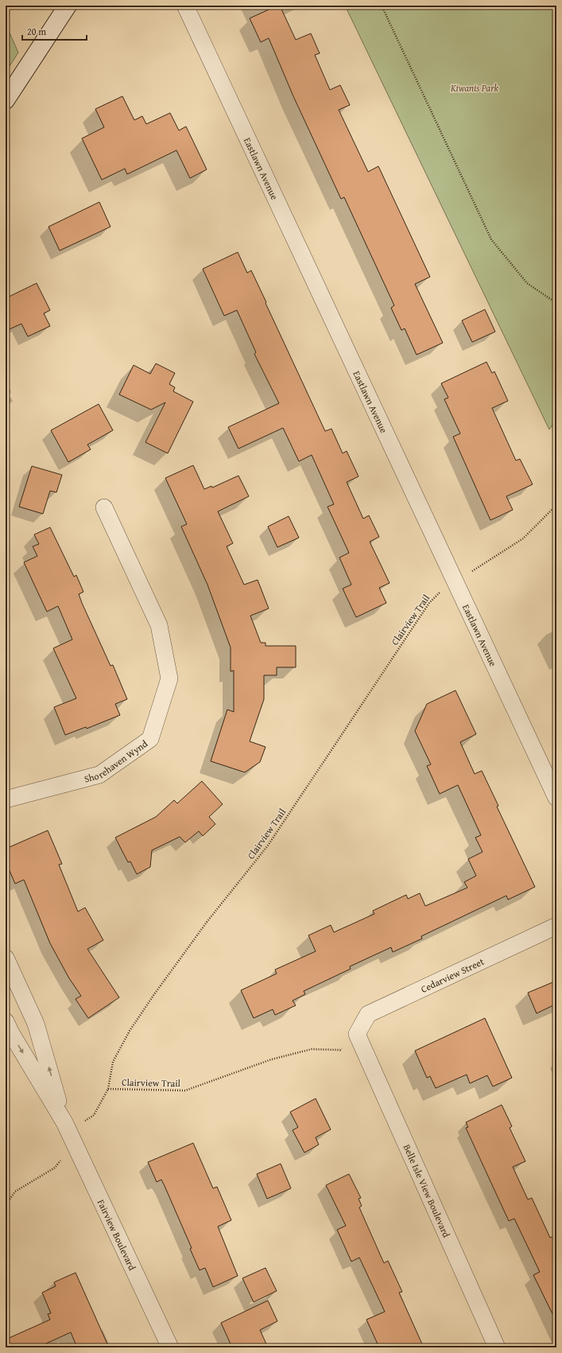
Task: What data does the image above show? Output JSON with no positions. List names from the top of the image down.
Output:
{
  "streets": {
    "street": [
      "Eastlawn Avenue",
      "Shorehaven Wynd",
      "Cedarview Street",
      "Belle Isle View Boulevard",
      "Fairview Boulevard"
    ],
    "path": ["Clairview Trail"]
  },
  "crossings": [
    ["Cedarview Street", "Belle Isle View Boulevard"]
  ],
  "parks": ["Kiwanis Park"],
  "scale_bar": "20 m"
}
